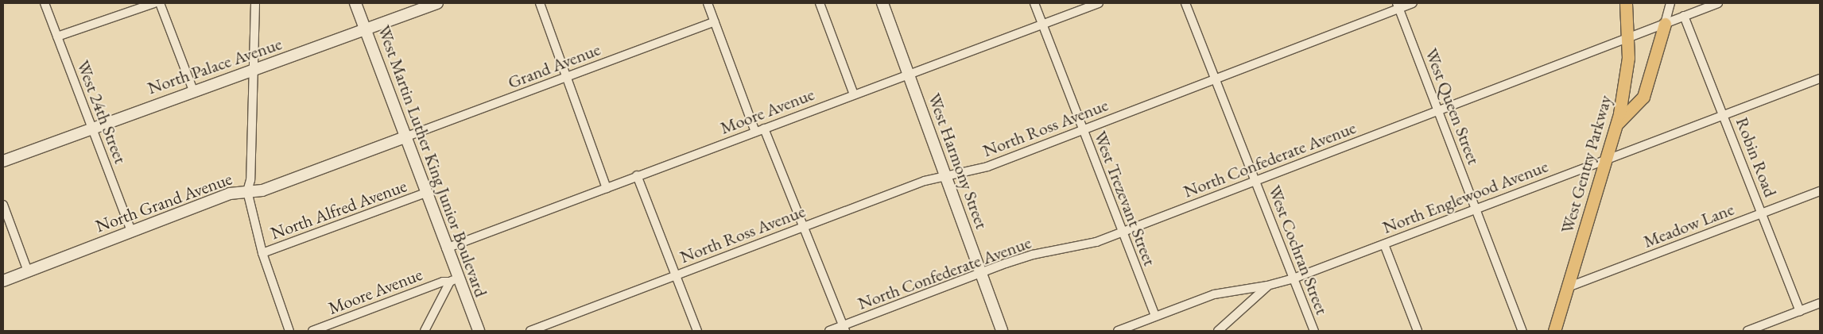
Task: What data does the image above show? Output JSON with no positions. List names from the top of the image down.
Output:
{
  "streets": {
    "main road": ["West Gentry Parkway"],
    "street": [
      "North Palace Avenue",
      "Grand Avenue",
      "West Queen Street",
      "Moore Avenue",
      "West 24th Street",
      "North Ross Avenue",
      "Robin Road",
      "North Confederate Avenue",
      "West Martin Luther King Junior Boulevard",
      "West Harmony Street",
      "North Englewood Avenue",
      "West Trezevant Street",
      "North Grand Avenue",
      "North Alfred Avenue",
      "Meadow Lane",
      "West Cochran Street"
    ]
  },
  "crossings": [
    ["North Palace Avenue", "West 24th Street"],
    ["North Palace Avenue", "West Martin Luther King Junior Boulevard"],
    ["Grand Avenue", "West Martin Luther King Junior Boulevard"],
    ["Grand Avenue", "North Grand Avenue"],
    ["West Queen Street", "North Ross Avenue"],
    ["West Queen Street", "North Confederate Avenue"],
    ["West Queen Street", "North Englewood Avenue"],
    ["Moore Avenue", "West Martin Luther King Junior Boulevard"],
    ["Moore Avenue", "West Harmony Street"],
    ["Moore Avenue", "West Trezevant Street"],
    ["West 24th Street", "North Grand Avenue"],
    ["North Ross Avenue", "West Harmony Street"],
    ["North Ross Avenue", "West Trezevant Street"],
    ["North Ross Avenue", "West Cochran Street"],
    ["Robin Road", "North Confederate Avenue"],
    ["Robin Road", "North Englewood Avenue"],
    ["Robin Road", "Meadow Lane"],
    ["North Confederate Avenue", "West Harmony Street"],
    ["North Confederate Avenue", "West Gentry Parkway"],
    ["North Confederate Avenue", "West Trezevant Street"],
    ["North Confederate Avenue", "West Cochran Street"],
    ["West Martin Luther King Junior Boulevard", "North Grand Avenue"],
    ["West Martin Luther King Junior Boulevard", "North Alfred Avenue"],
    ["West Gentry Parkway", "North Englewood Avenue"],
    ["West Gentry Parkway", "Meadow Lane"],
    ["North Englewood Avenue", "West Trezevant Street"],
    ["North Englewood Avenue", "West Cochran Street"]
  ]
}
